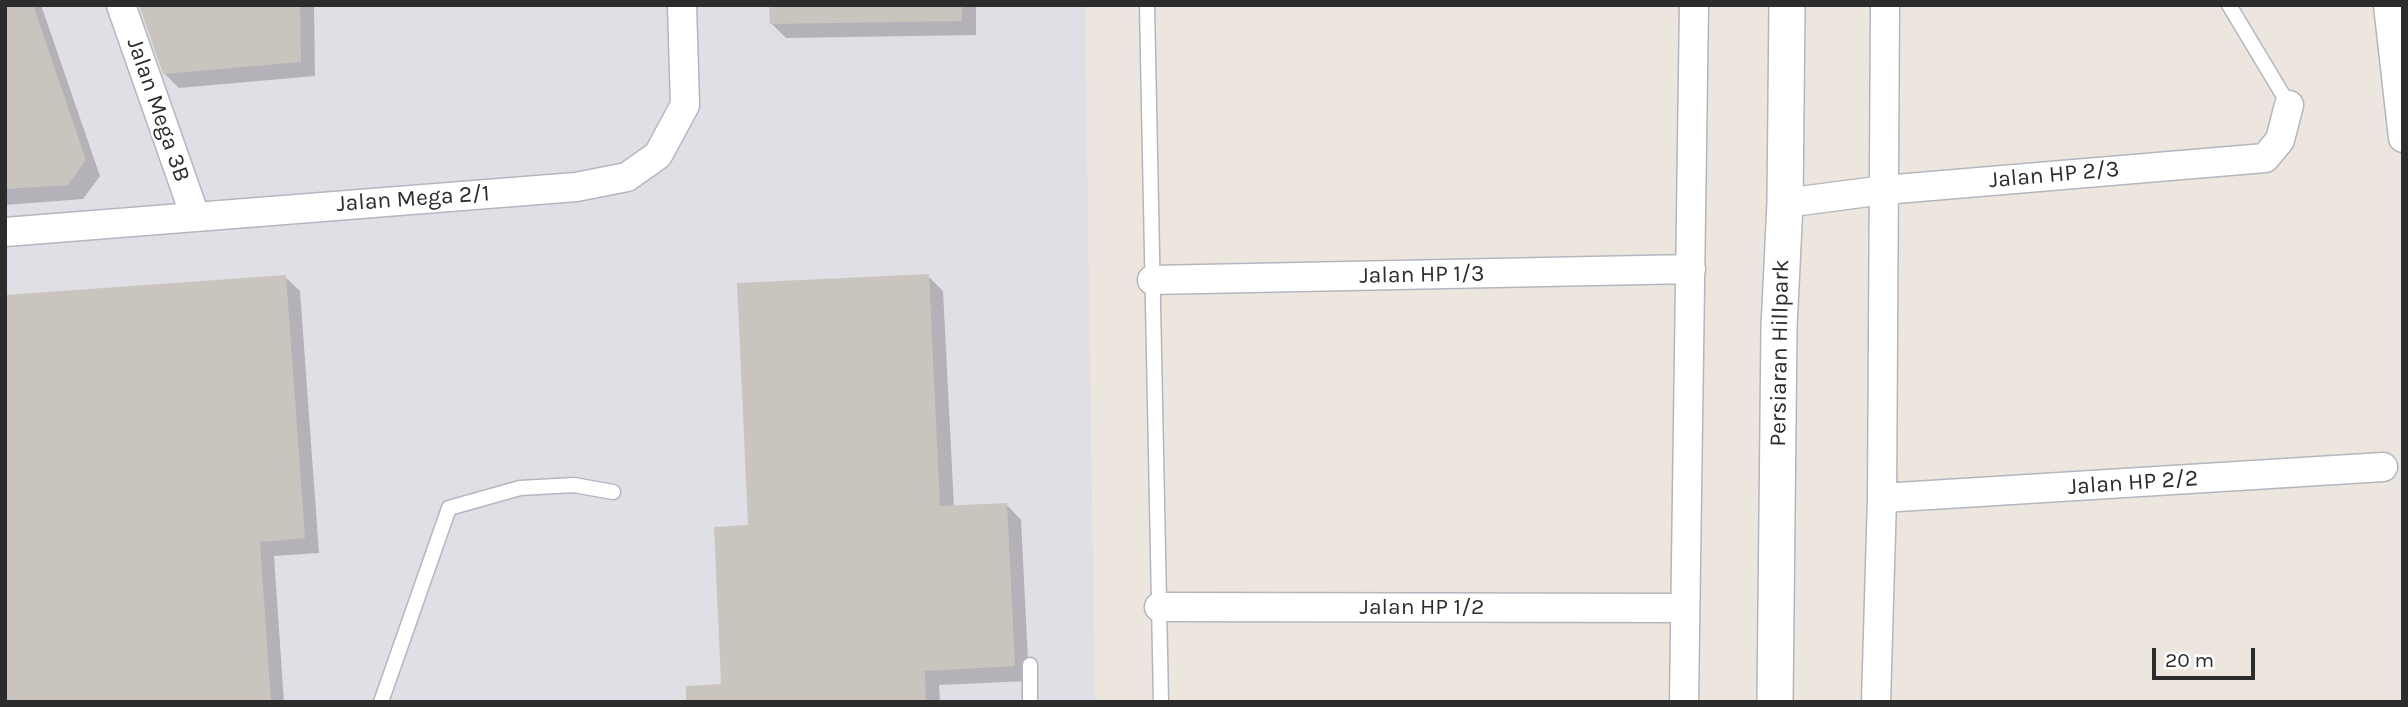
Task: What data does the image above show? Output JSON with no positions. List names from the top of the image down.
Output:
{
  "streets": {
    "street": [
      "Jalan Mega 3B",
      "Jalan HP 2/3",
      "Jalan Mega 2/1",
      "Jalan HP 1/3",
      "Persiaran Hillpark",
      "Jalan HP 2/2",
      "Jalan HP 1/2"
    ]
  },
  "crossings": [
    ["Jalan Mega 3B", "Jalan Mega 2/1"],
    ["Jalan HP 2/3", "Persiaran Hillpark"]
  ],
  "scale_bar": "20 m"
}
